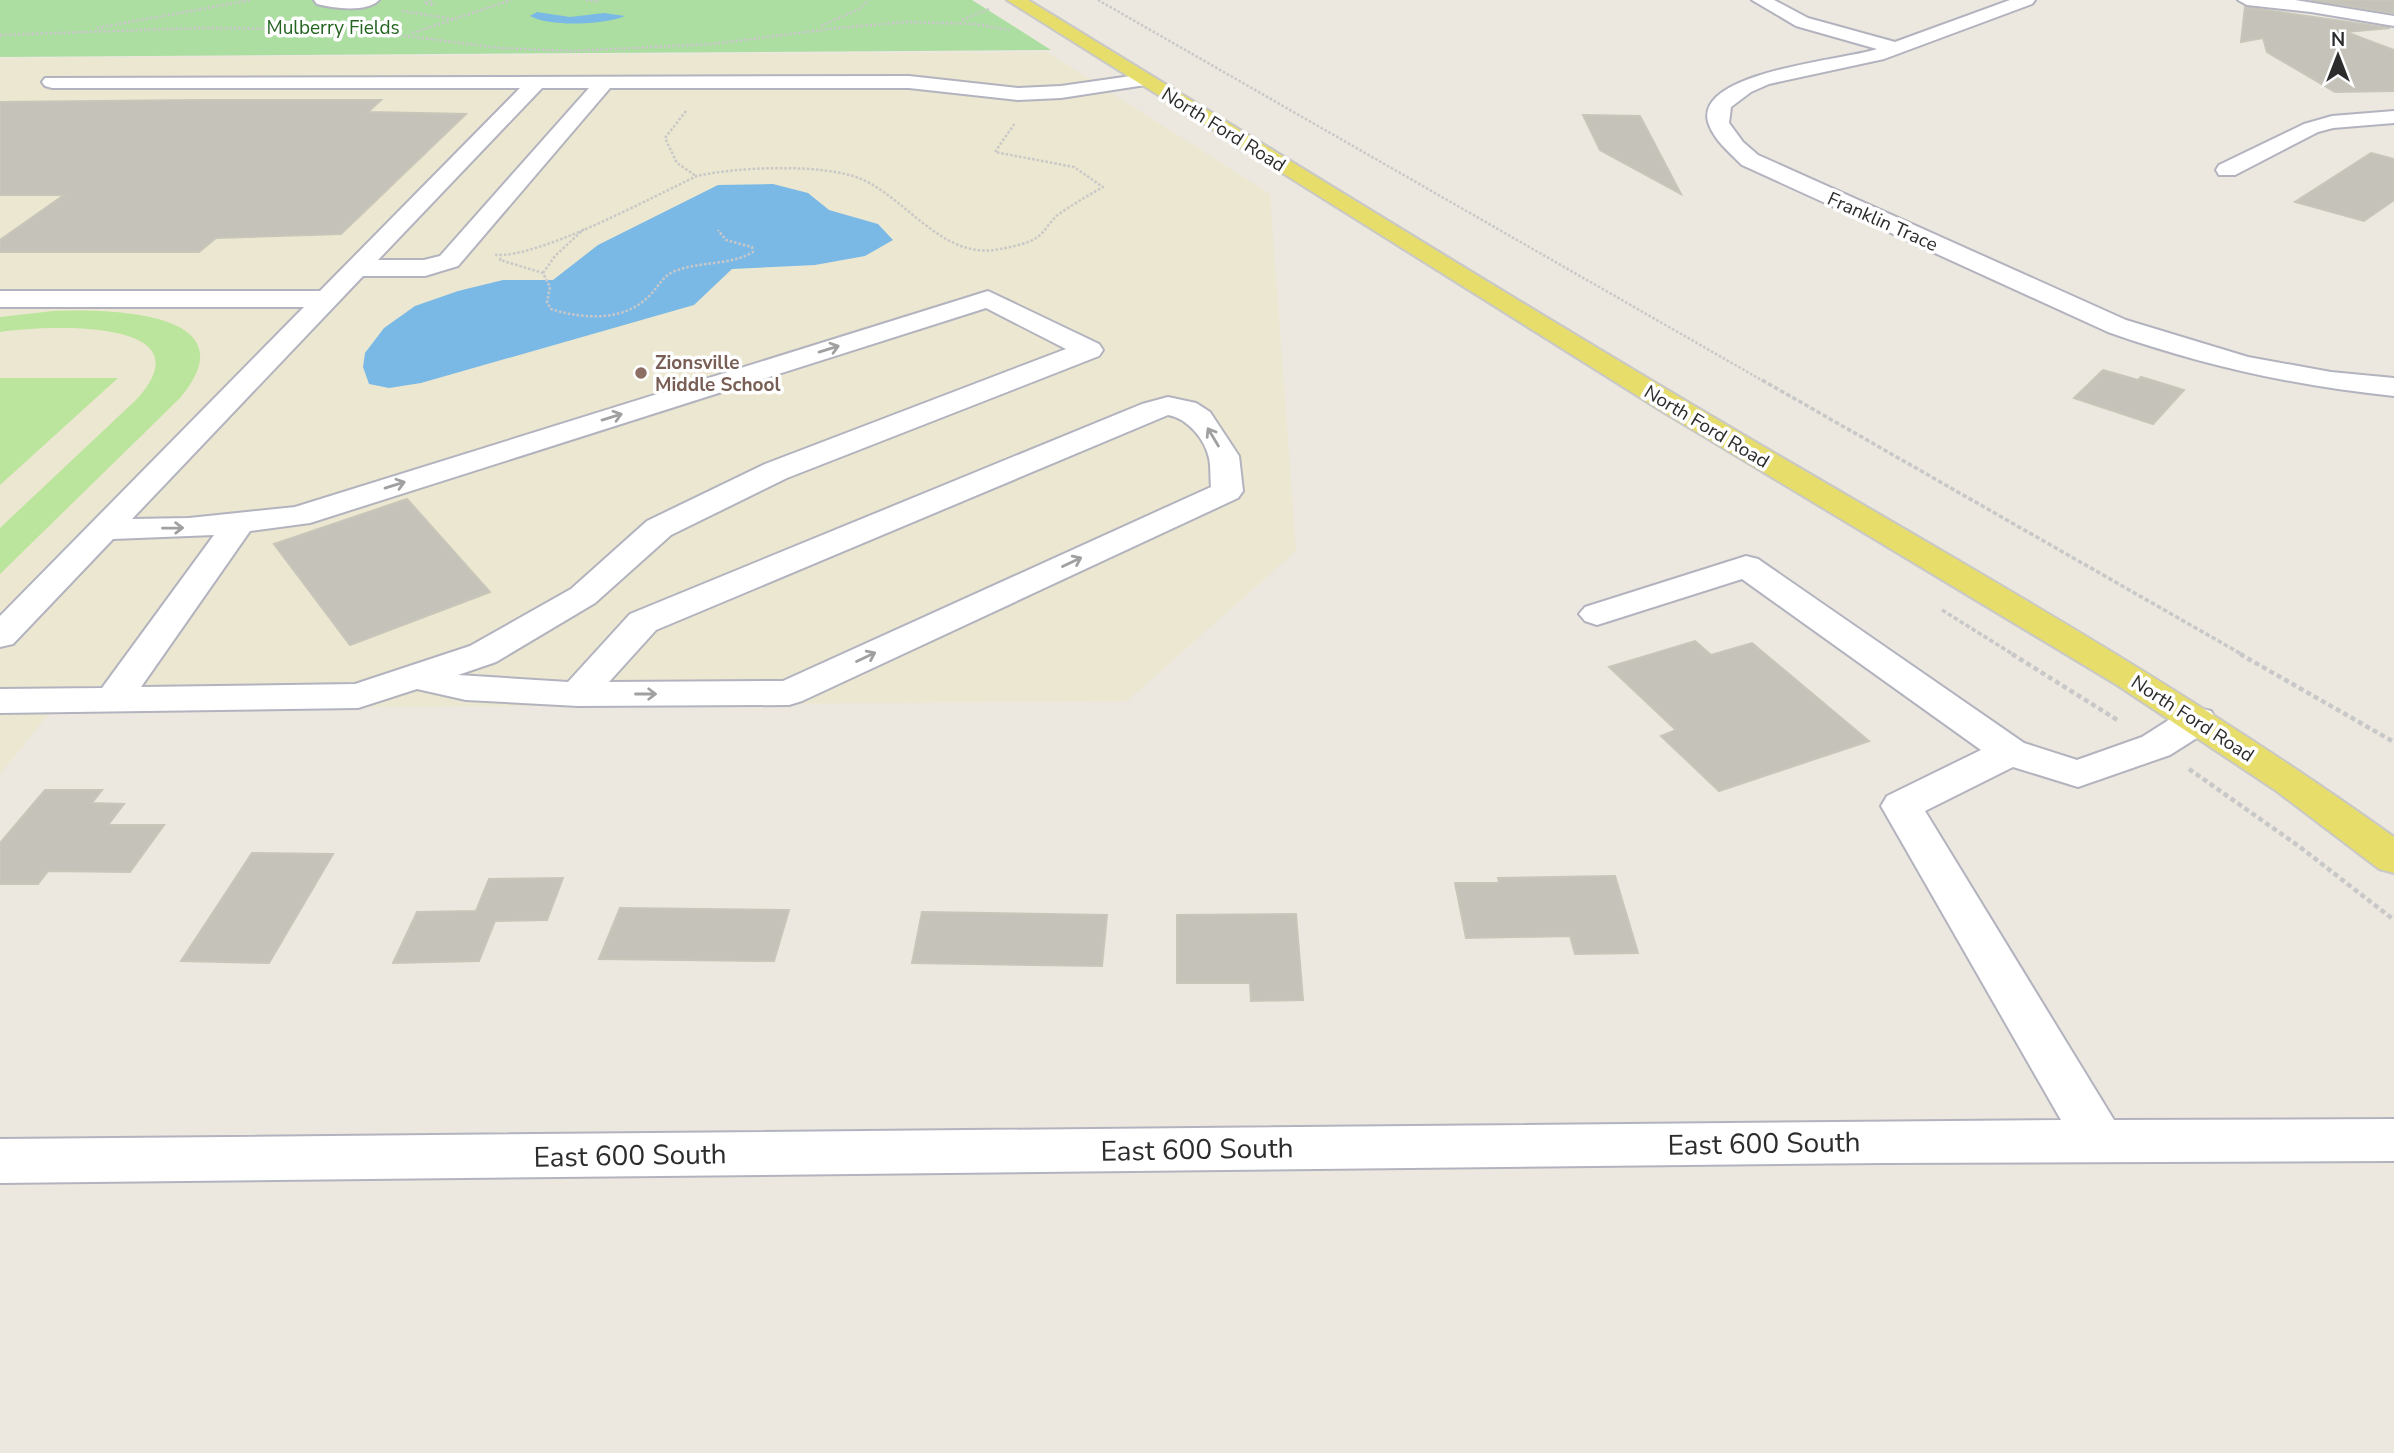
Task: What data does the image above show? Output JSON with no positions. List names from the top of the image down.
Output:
{
  "streets": {
    "main road": ["North Ford Road"],
    "street": ["Franklin Trace", "East 600 South"]
  },
  "parks": ["Mulberry Fields"],
  "places": ["Zionsville Middle School"],
  "north": "top"
}
